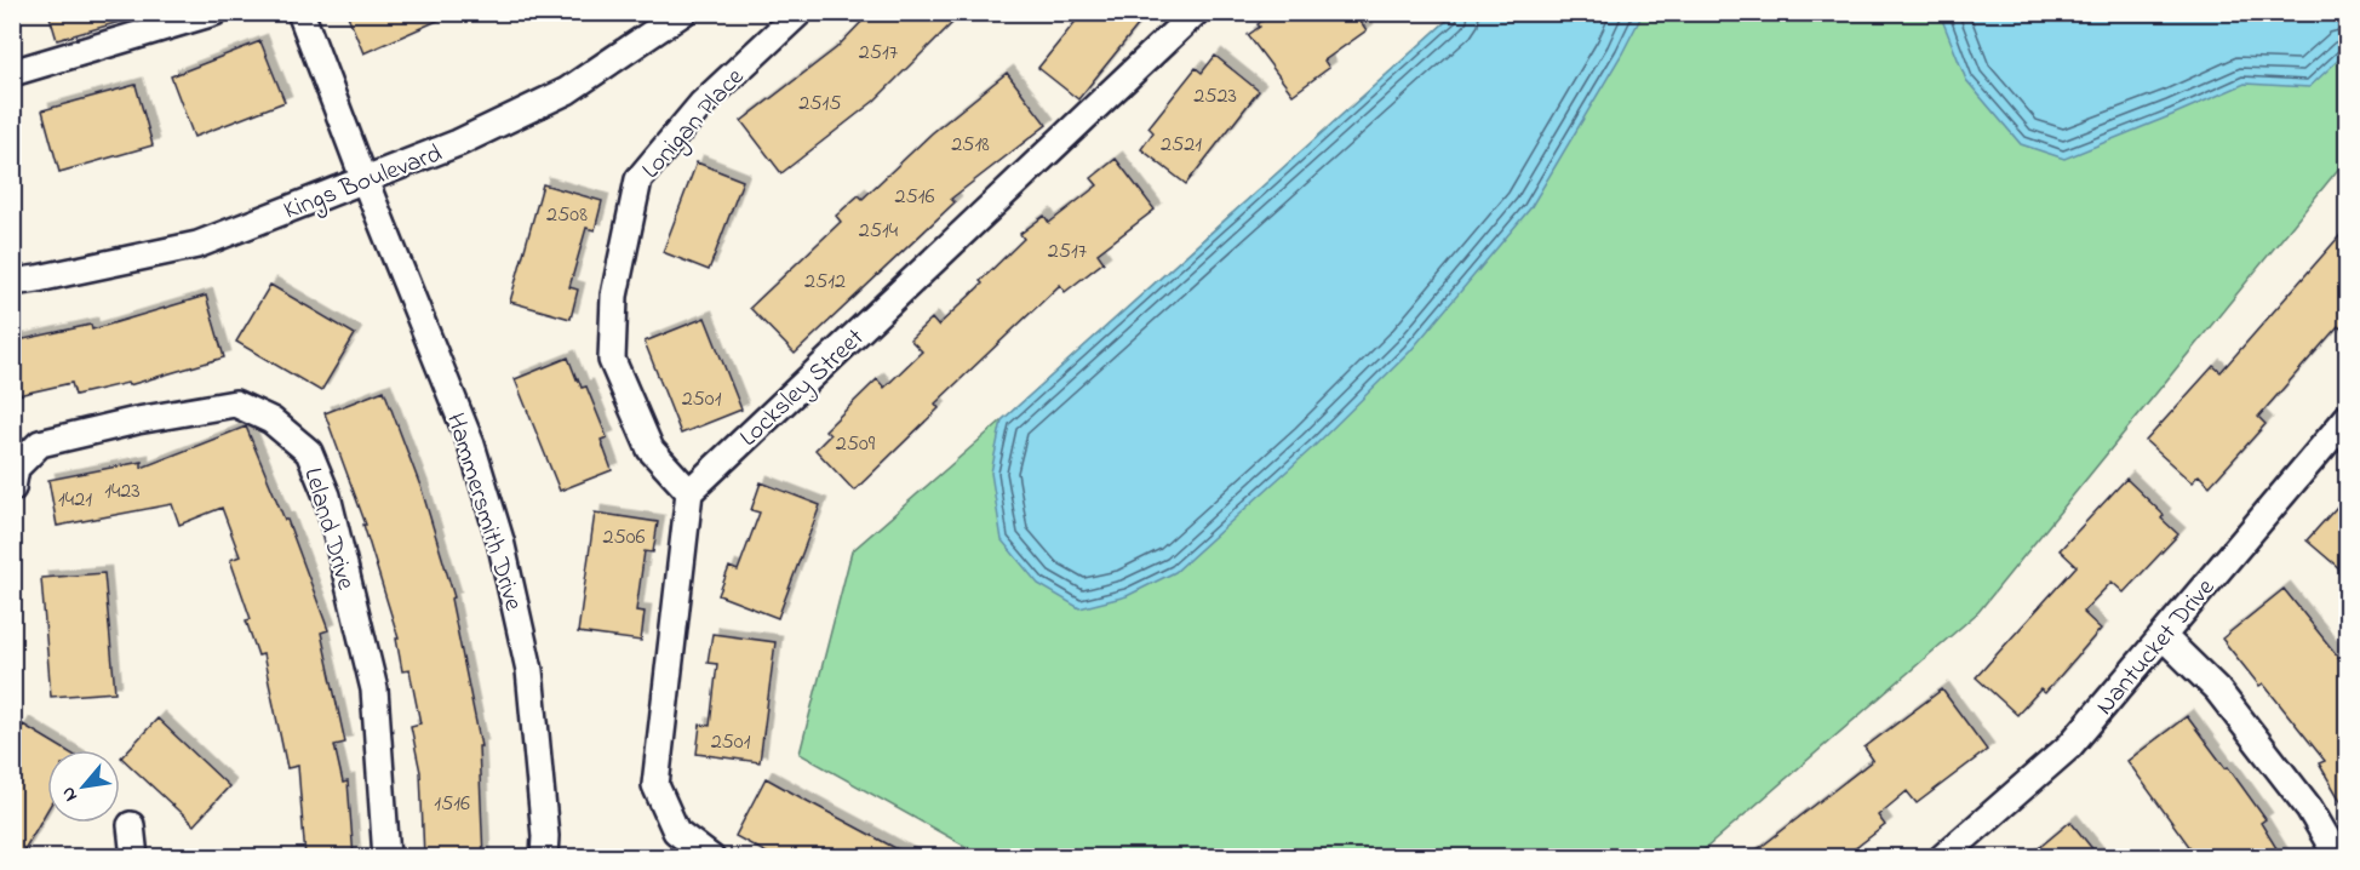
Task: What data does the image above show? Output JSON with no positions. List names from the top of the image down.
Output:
{
  "streets": {
    "street": [
      "Lonigan Place",
      "Kings Boulevard",
      "Locksley Street",
      "Hammersmith Drive",
      "Leland Drive",
      "Nantucket Drive"
    ]
  },
  "crossings": [
    ["Lonigan Place", "Locksley Street"],
    ["Kings Boulevard", "Hammersmith Drive"]
  ],
  "house_numbers": [
    "2517",
    "2523",
    "2515",
    "2518",
    "2521",
    "2516",
    "2508",
    "2514",
    "2517",
    "2512",
    "2501",
    "2509",
    "1423",
    "1421",
    "2506",
    "2501",
    "1516"
  ],
  "north": "bottom left"
}
